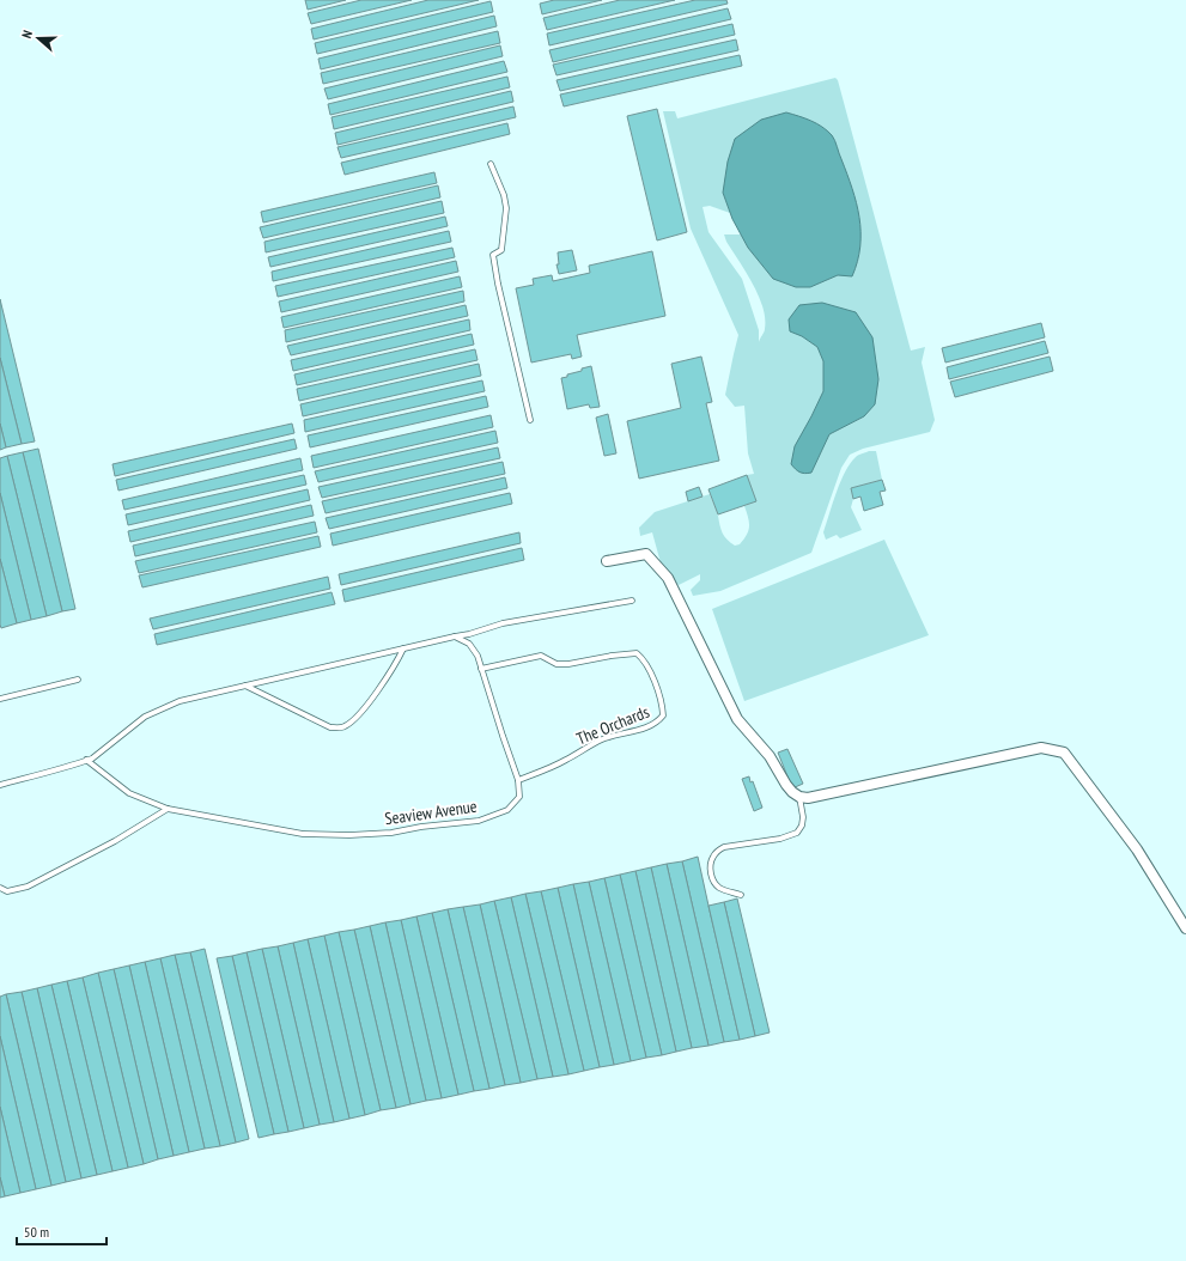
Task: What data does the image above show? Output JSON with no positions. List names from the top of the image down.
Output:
{
  "streets": {
    "lane": ["The Orchards", "Seaview Avenue"]
  },
  "crossings": [
    ["The Orchards", "Seaview Avenue"]
  ],
  "scale_bar": "50 m",
  "north": "left"
}
